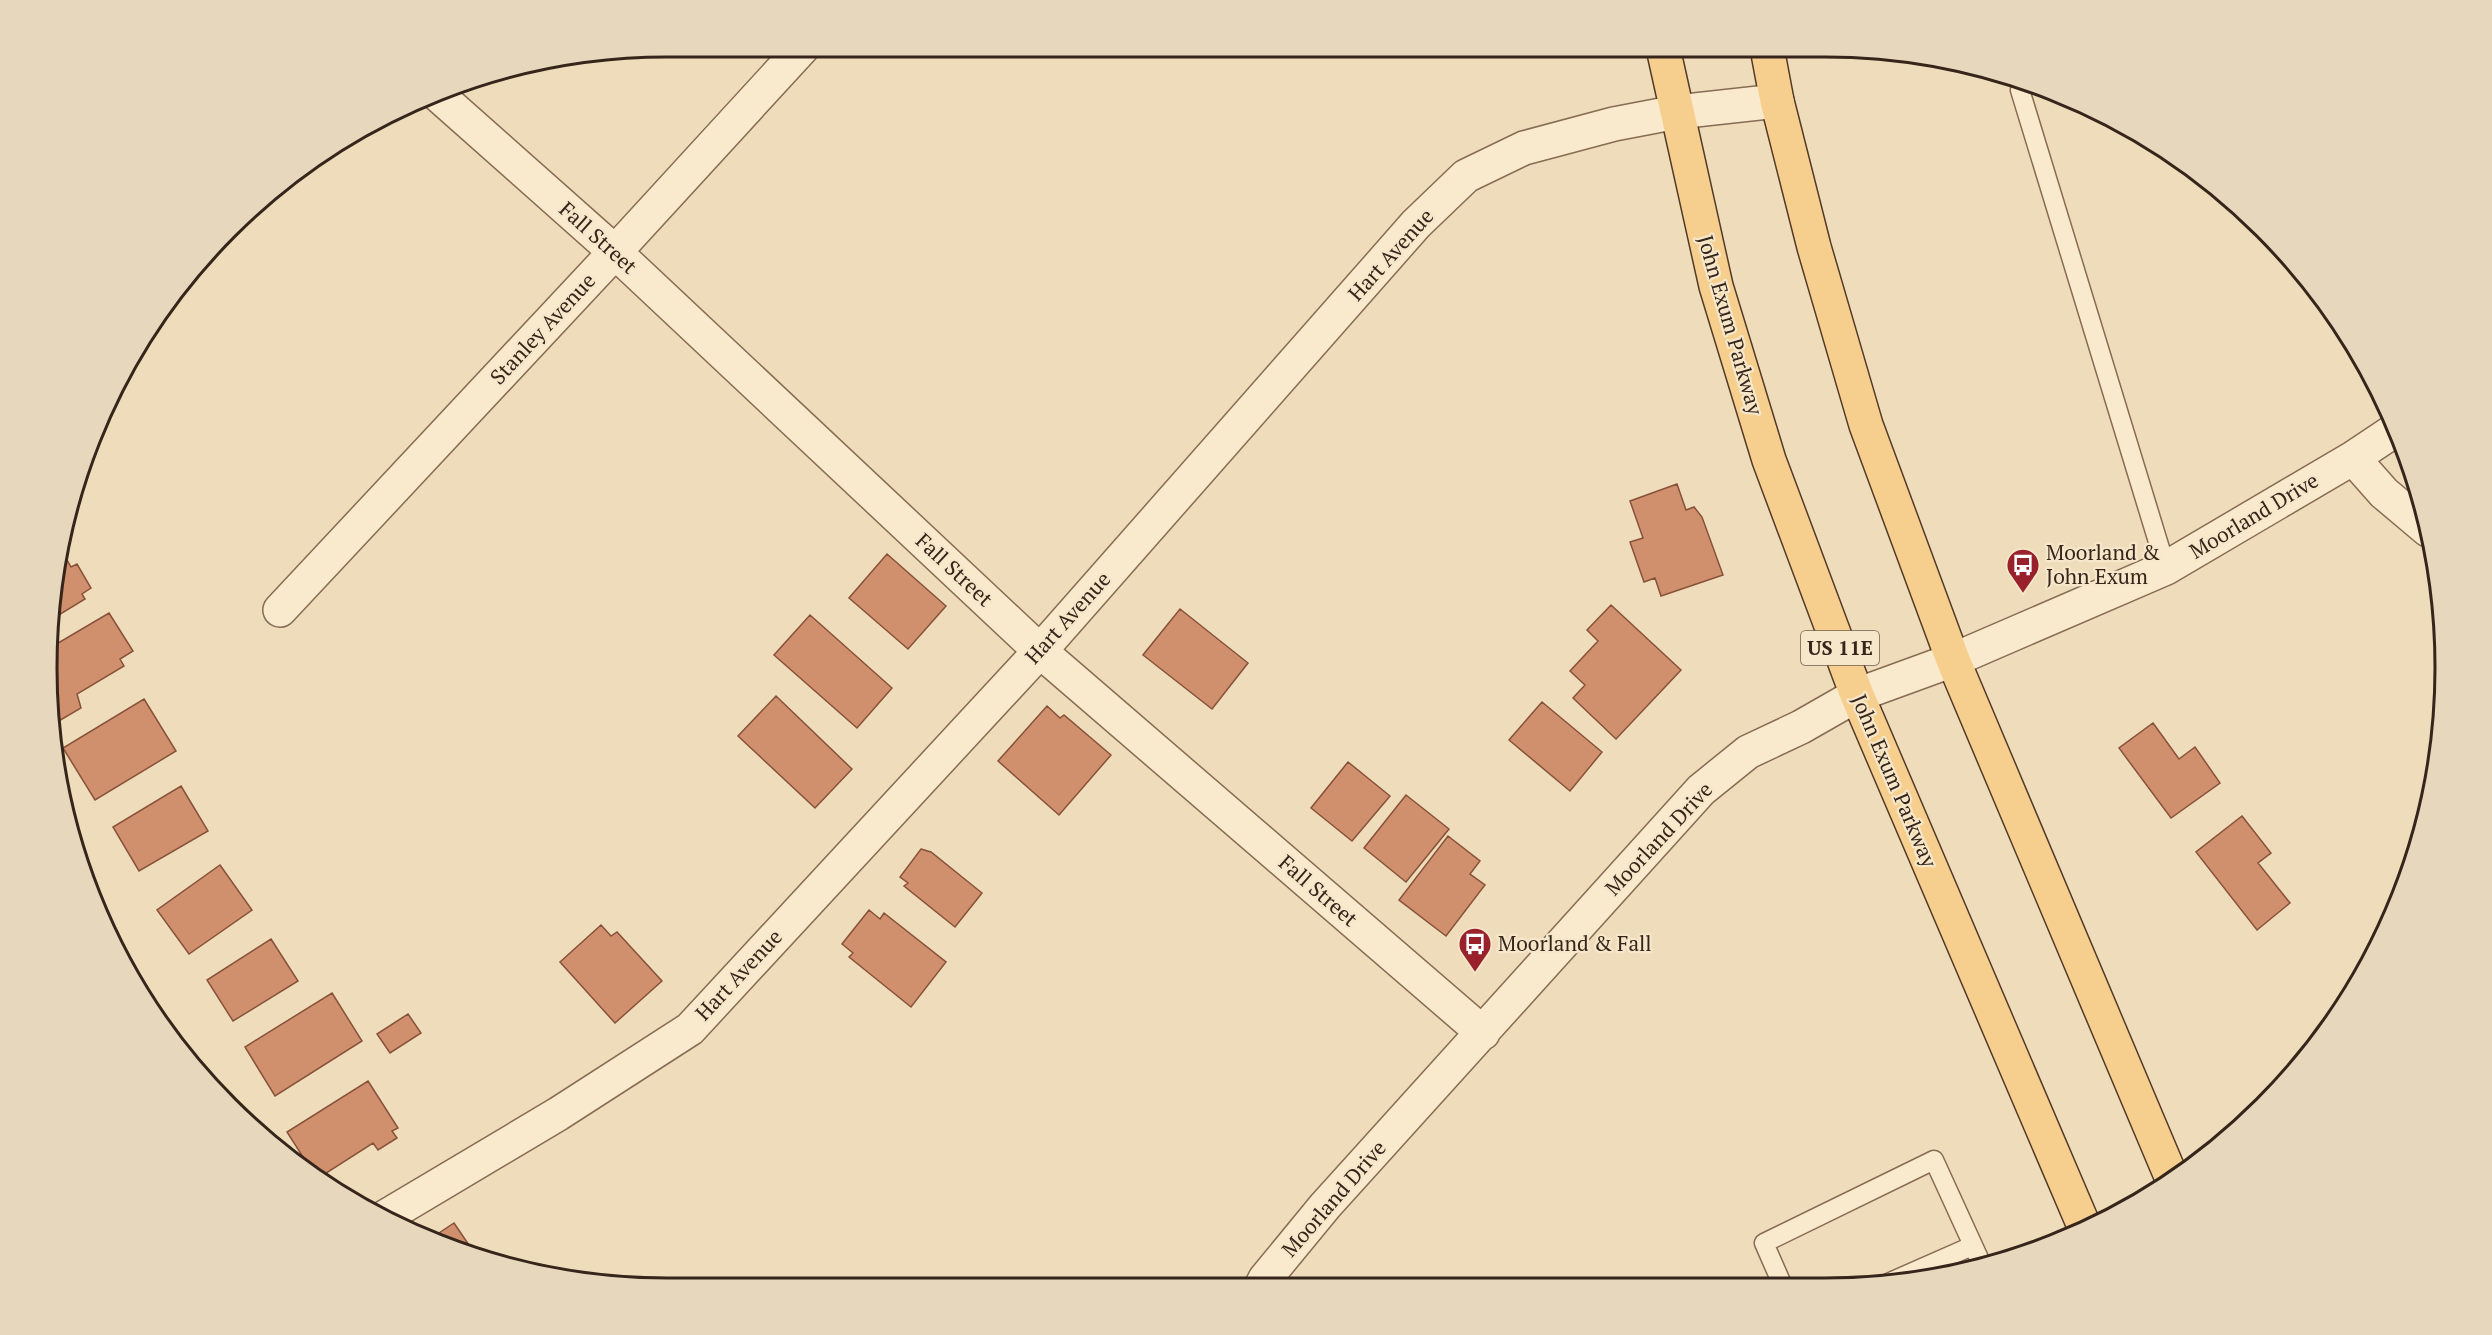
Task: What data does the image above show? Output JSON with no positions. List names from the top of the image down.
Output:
{
  "streets": {
    "main road": ["John Exum Parkway", "US 11E"],
    "street": [
      "Fall Street",
      "Hart Avenue",
      "Stanley Avenue",
      "Moorland Drive"
    ]
  },
  "crossings": [
    ["Fall Street", "Hart Avenue"],
    ["Fall Street", "Stanley Avenue"],
    ["Fall Street", "Moorland Drive"],
    ["Hart Avenue", "John Exum Parkway"],
    ["John Exum Parkway", "Moorland Drive"]
  ],
  "places": {
    "bus stop": ["Moorland & John Exum", "Moorland & Fall"]
  }
}
